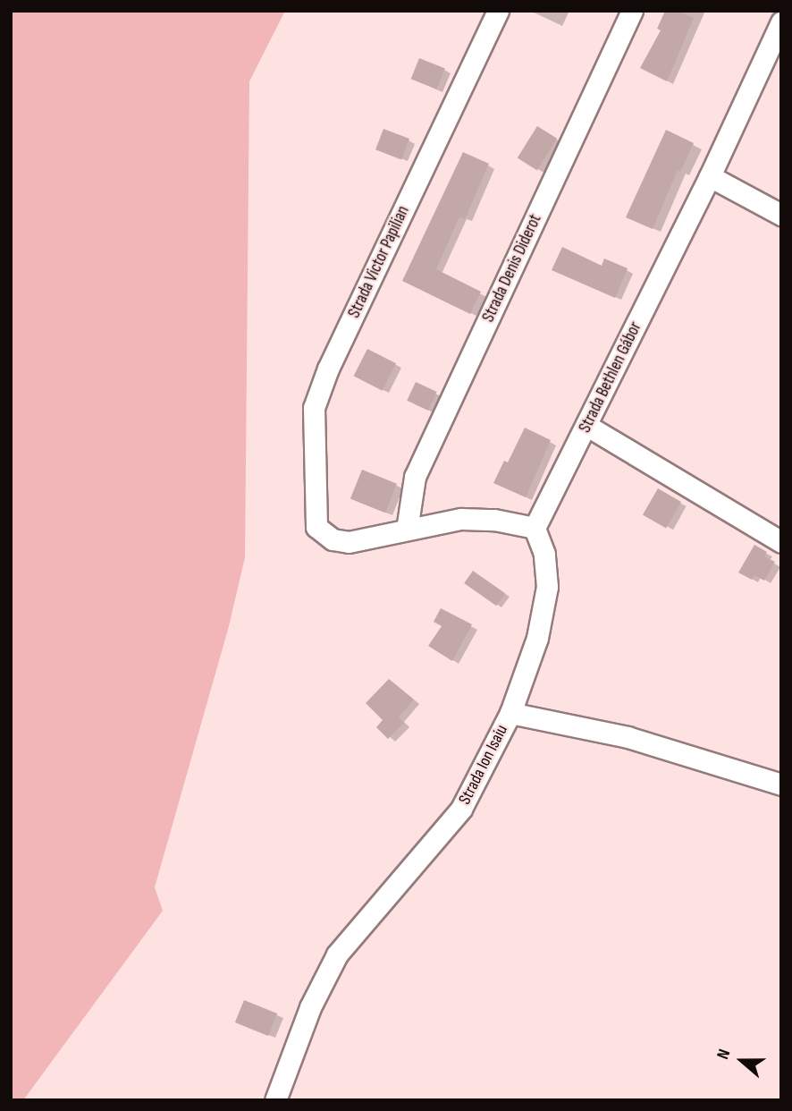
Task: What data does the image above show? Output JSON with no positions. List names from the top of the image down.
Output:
{
  "streets": {
    "street": [
      "Strada Victor Papilian",
      "Strada Denis Diderot",
      "Strada Bethlen Gábor",
      "Strada Ion Isaiu"
    ]
  },
  "crossings": [
    ["Strada Victor Papilian", "Strada Denis Diderot"]
  ],
  "north": "left"
}
